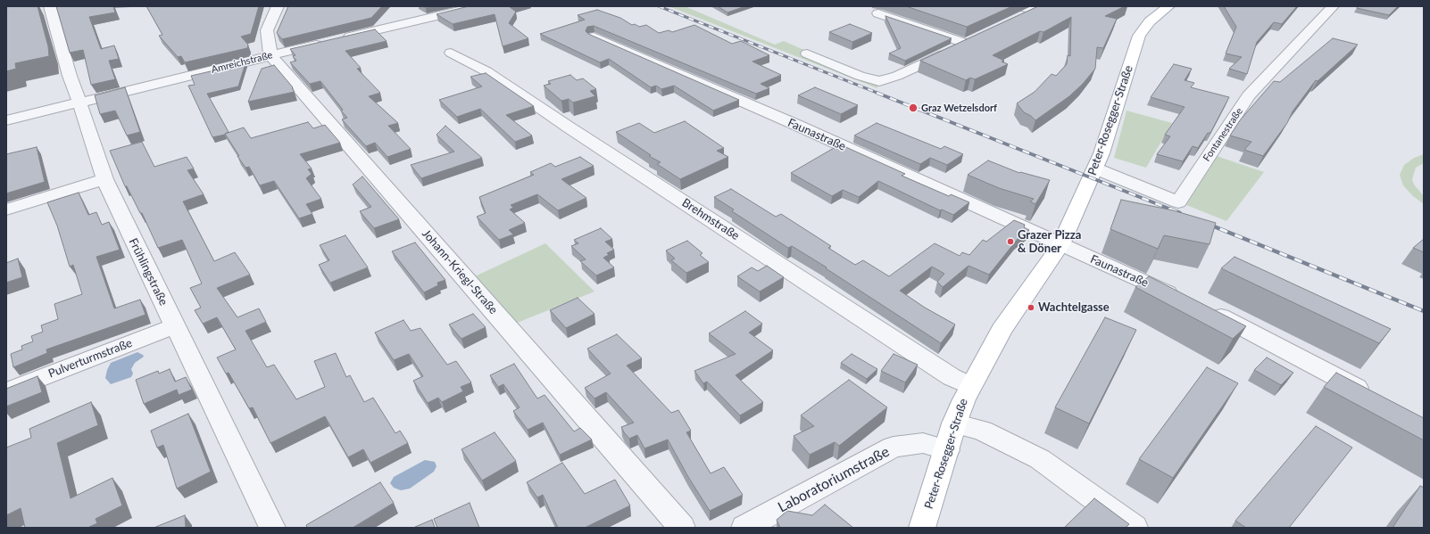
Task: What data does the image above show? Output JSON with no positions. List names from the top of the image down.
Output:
{
  "streets": {
    "main road": ["Peter-Rosegger-Straße"],
    "street": [
      "Amreichstraße",
      "Faunastraße",
      "Fontanestraße",
      "Brehmstraße",
      "Frühlingstraße",
      "Johann-Kriegl-Straße",
      "Pulverturmstraße",
      "Laboratoriumstraße"
    ]
  },
  "crossings": [
    ["Amreichstraße", "Frühlingstraße"],
    ["Amreichstraße", "Johann-Kriegl-Straße"],
    ["Peter-Rosegger-Straße", "Faunastraße"],
    ["Peter-Rosegger-Straße", "Fontanestraße"],
    ["Peter-Rosegger-Straße", "Brehmstraße"],
    ["Peter-Rosegger-Straße", "Laboratoriumstraße"],
    ["Frühlingstraße", "Pulverturmstraße"]
  ],
  "places": ["Graz Wetzelsdorf", "Grazer Pizza & Döner", "Wachtelgasse"]
}
